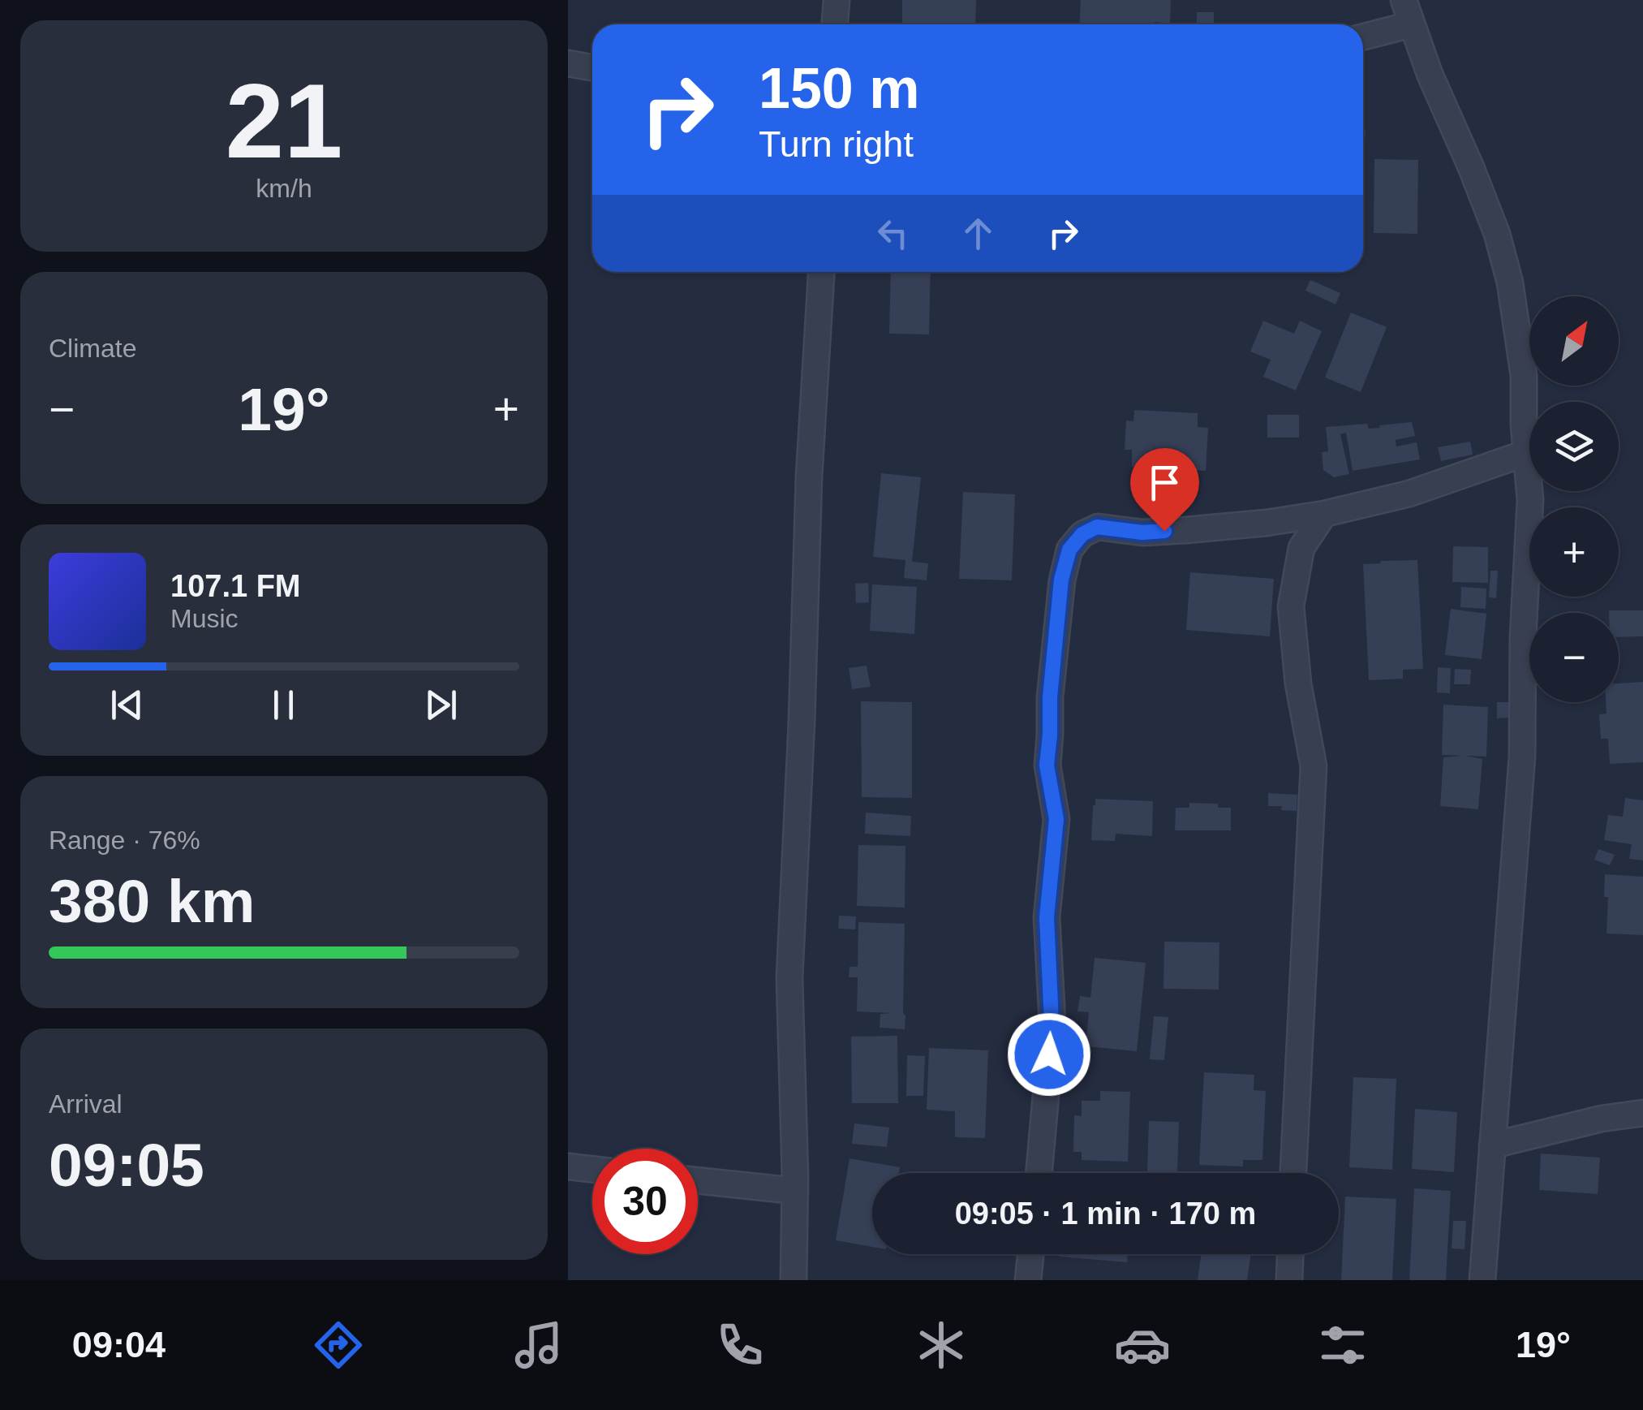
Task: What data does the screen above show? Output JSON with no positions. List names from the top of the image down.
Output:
{
  "north": "top right",
  "page": {
    "tile": [
      ["21", "km/h"],
      "Climate",
      ["Range · 76%", "380 km"],
      ["Arrival", "09:05"]
    ],
    "turn": ["150 m", "Turn right"],
    "map_buttons": ["+", "−"],
    "heat": ["−", "19°", "+"],
    "song": ["107.1 FM", "Music"],
    "limit": "30",
    "trip": "09:05 · 1 min · 170 m",
    "tabs": ["09:04", "19°"]
  }
}
